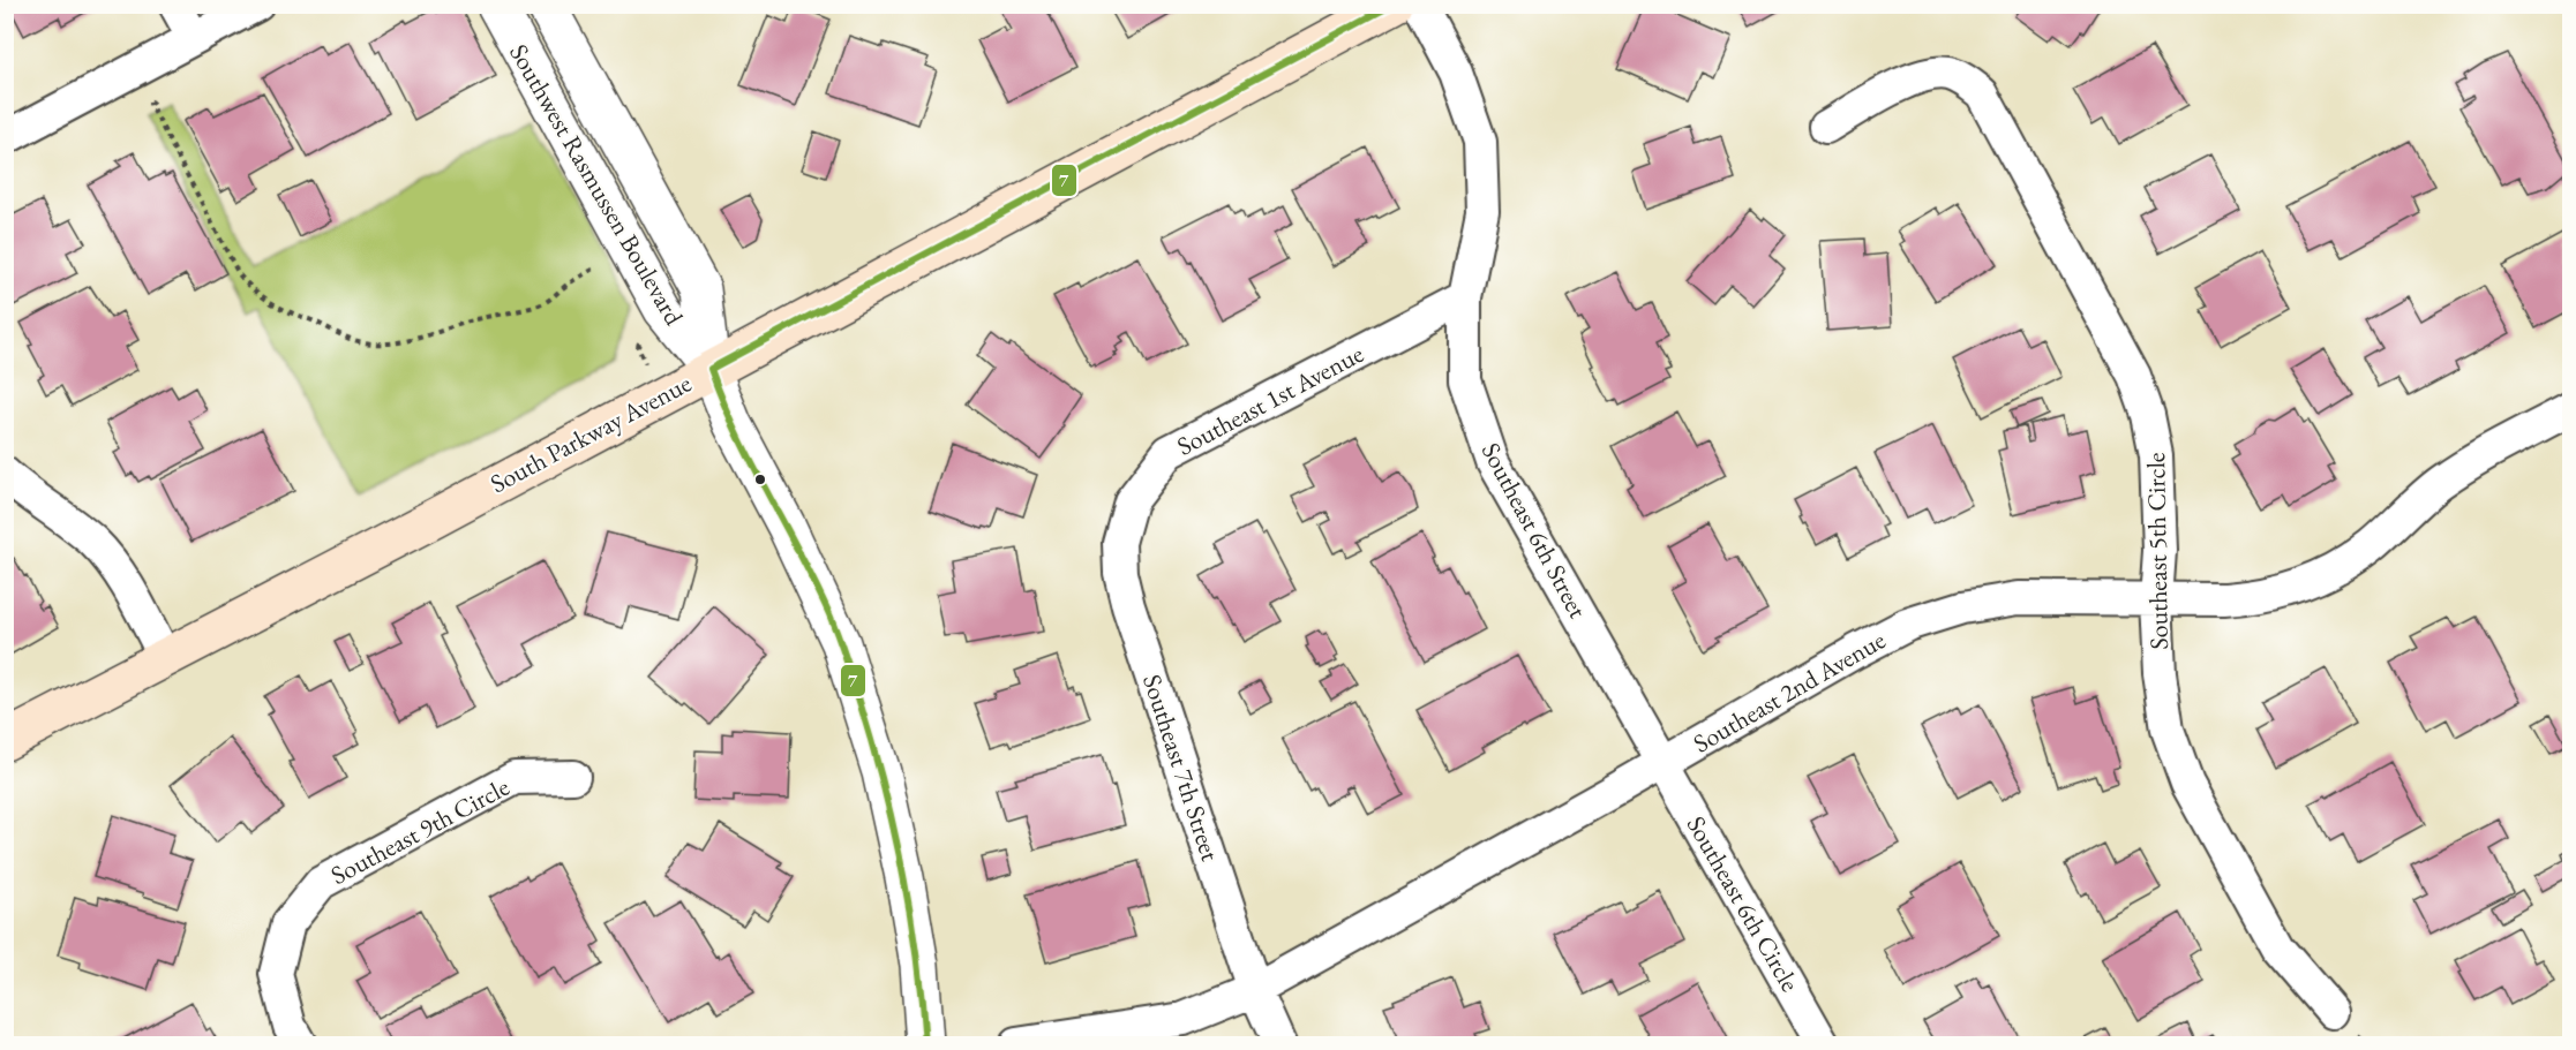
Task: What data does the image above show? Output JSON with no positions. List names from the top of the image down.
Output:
{
  "streets": {
    "main road": ["South Parkway Avenue"],
    "street": [
      "Southwest Rasmussen Boulevard",
      "Southeast 1st Avenue",
      "Southeast 6th Street",
      "Southeast 5th Circle",
      "Southeast 2nd Avenue",
      "Southeast 7th Street",
      "Southeast 9th Circle",
      "Southeast 6th Circle"
    ]
  },
  "crossings": [
    ["Southwest Rasmussen Boulevard", "South Parkway Avenue"],
    ["Southeast 1st Avenue", "Southeast 6th Street"],
    ["Southeast 1st Avenue", "Southeast 7th Street"],
    ["Southeast 6th Street", "Southeast 2nd Avenue"],
    ["Southeast 6th Street", "Southeast 6th Circle"],
    ["Southeast 5th Circle", "Southeast 2nd Avenue"],
    ["Southeast 2nd Avenue", "Southeast 7th Street"],
    ["Southeast 2nd Avenue", "Southeast 6th Circle"]
  ],
  "lines": ["transit line 7"]
}
